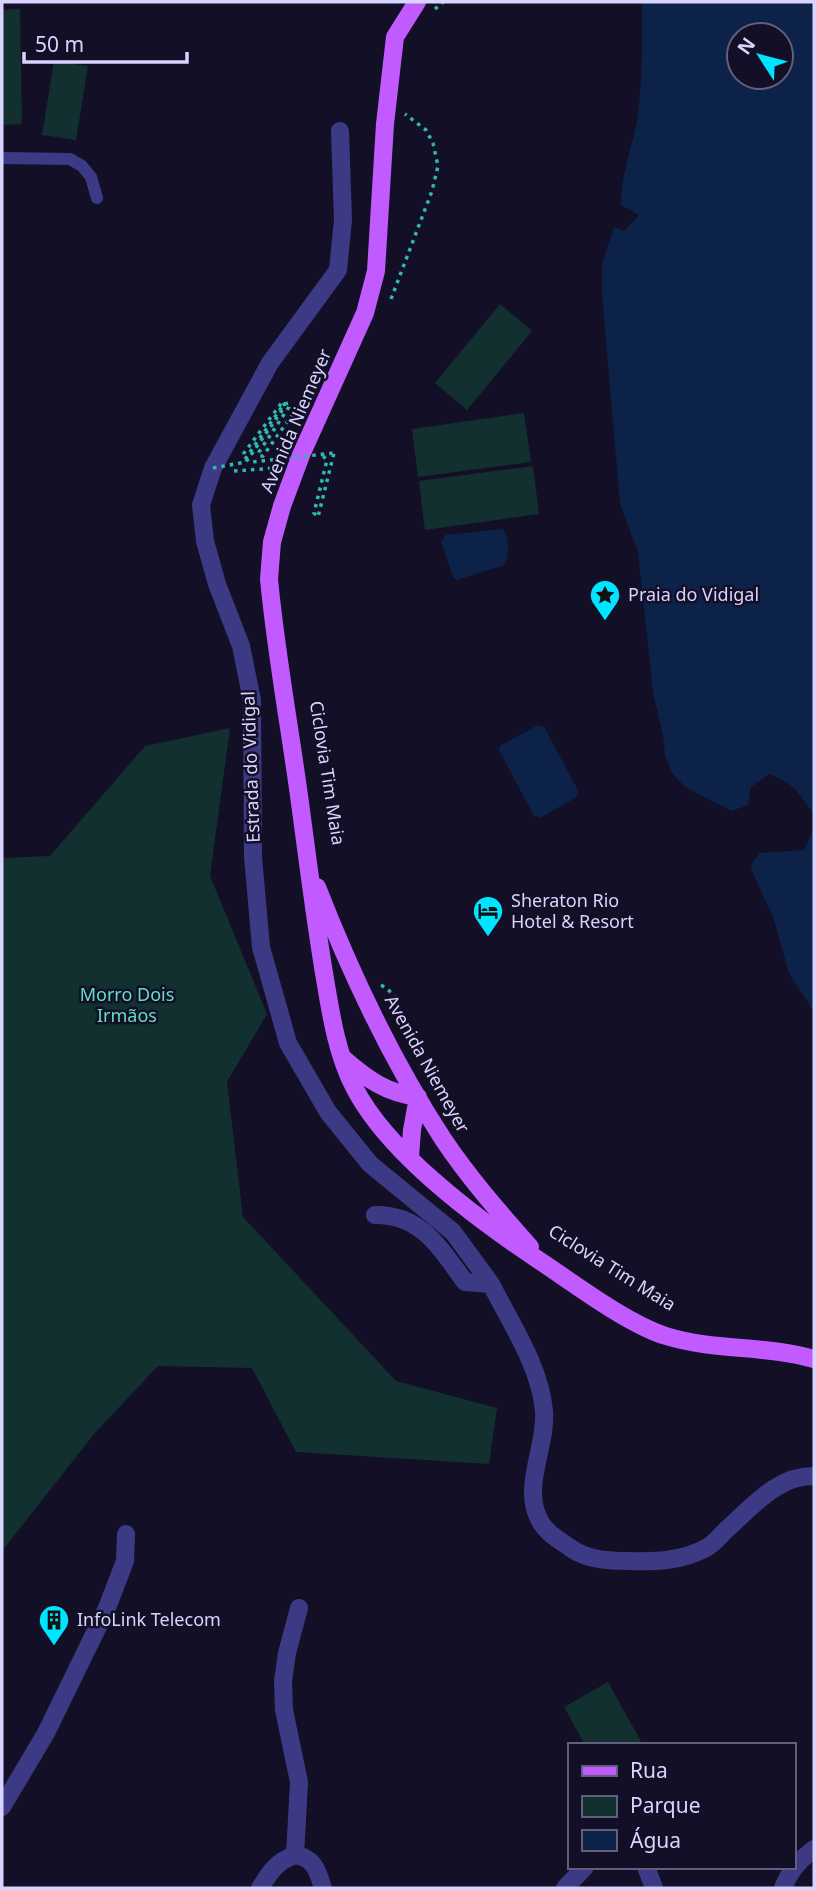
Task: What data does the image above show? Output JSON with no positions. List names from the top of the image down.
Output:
{
  "streets": {
    "main road": ["Avenida Niemeyer"],
    "street": ["Estrada do Vidigal"]
  },
  "parks": ["Morro Dois Irmãos"],
  "places": {
    "place": ["Praia do Vidigal"],
    "hotel": ["Sheraton Rio Hotel & Resort"],
    "building": ["InfoLink Telecom"]
  },
  "legend": ["Rua", "Parque", "Água"],
  "scale_bar": "50 m",
  "north": "top left"
}
